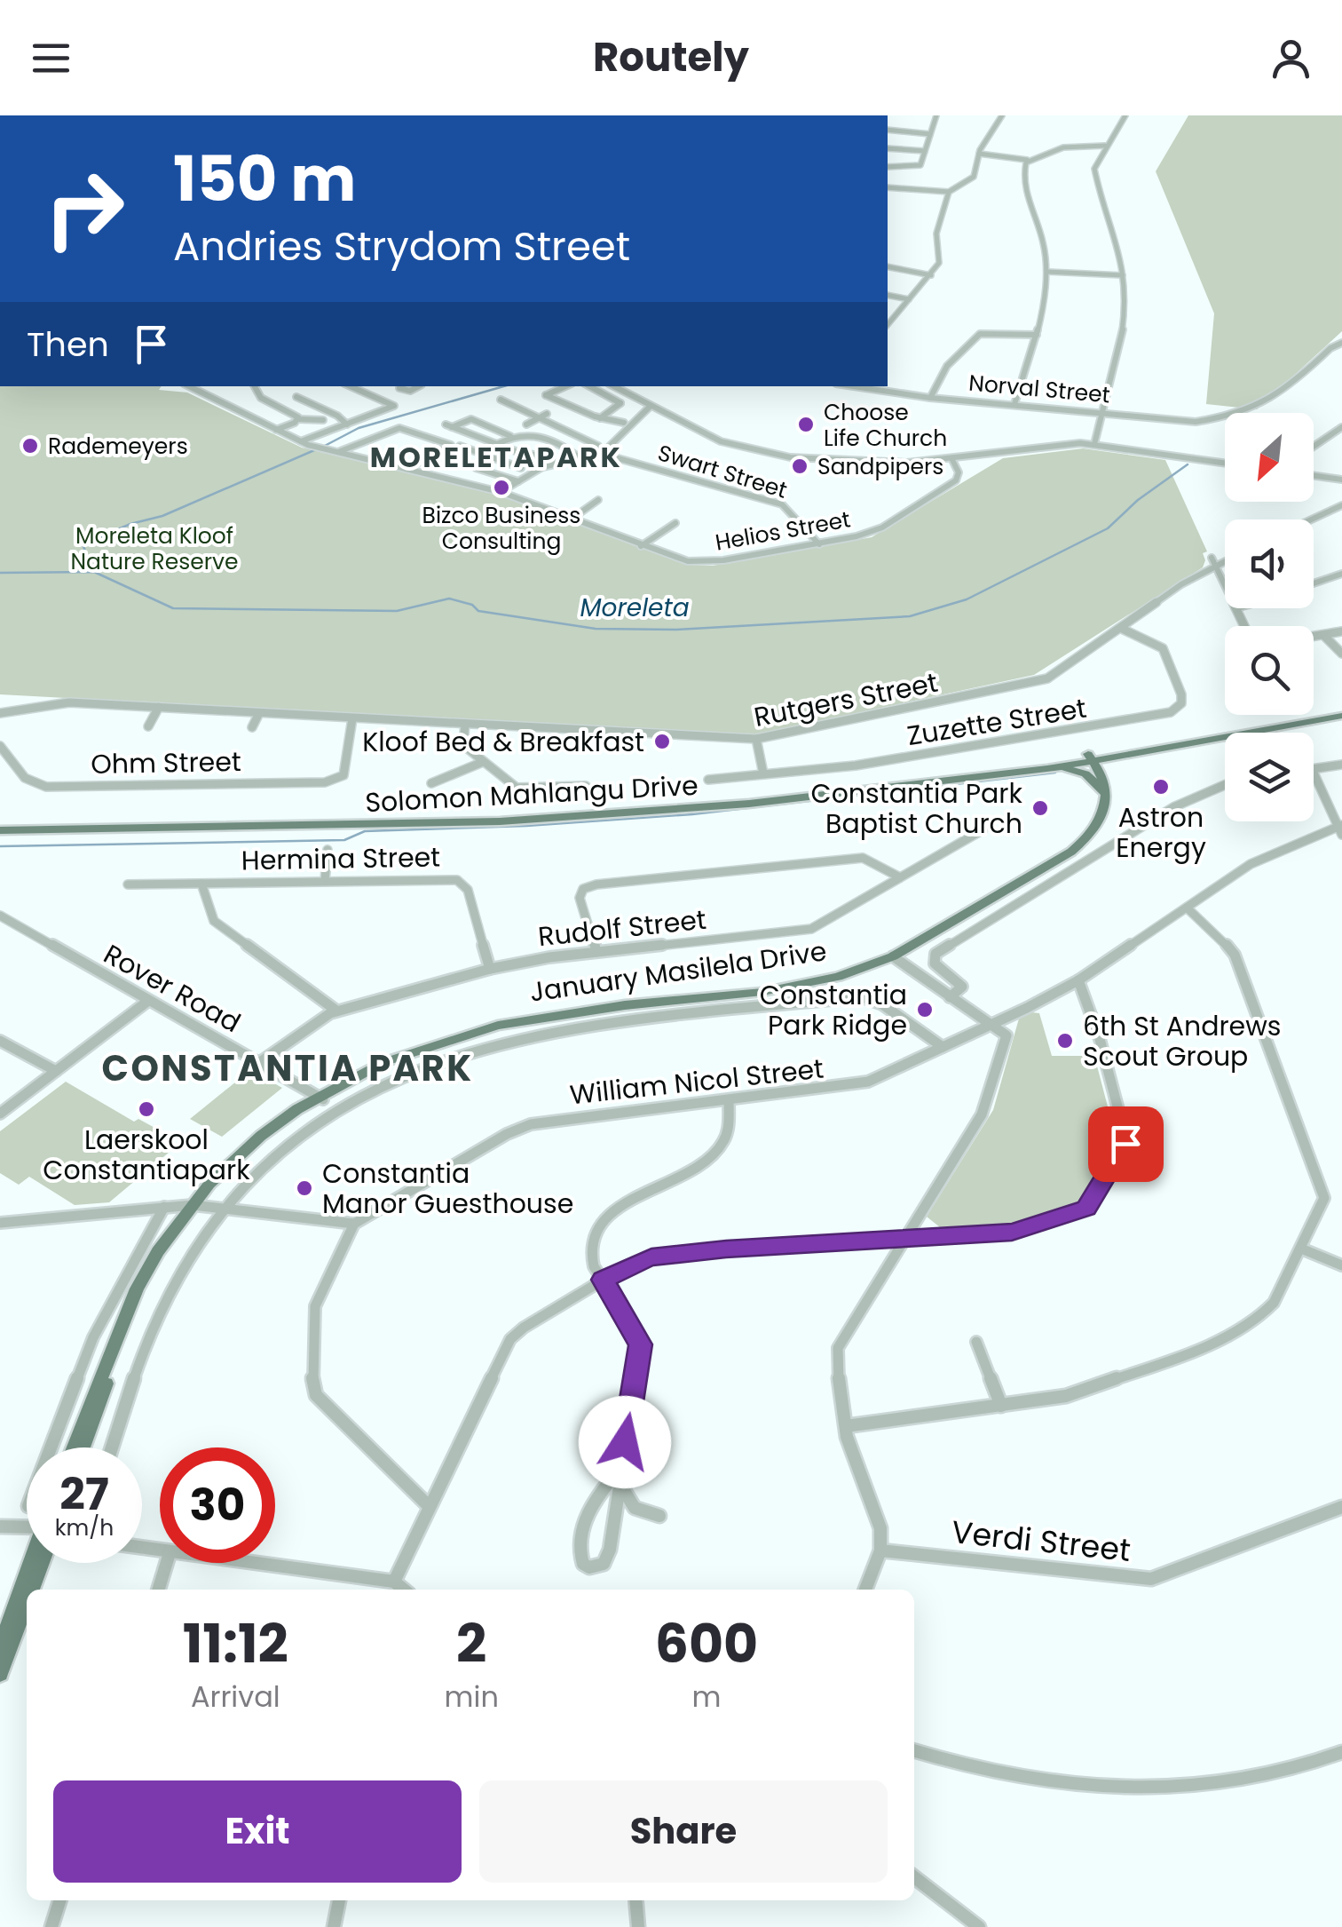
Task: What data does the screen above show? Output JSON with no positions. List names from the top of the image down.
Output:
{
  "streets": {
    "main road": ["Solomon Mahlangu Drive", "January Masilela Drive"],
    "street": [
      "Norval Street",
      "Swart Street",
      "Helios Street",
      "Rutgers Street",
      "Zuzette Street",
      "Ohm Street",
      "Hermina Street",
      "Rudolf Street",
      "Rover Road",
      "William Nicol Street",
      "Verdi Street"
    ]
  },
  "crossings": [
    ["Swart Street", "Helios Street"],
    ["Rutgers Street", "Zuzette Street"],
    ["Rutgers Street", "Ohm Street"],
    ["Solomon Mahlangu Drive", "January Masilela Drive"],
    ["Hermina Street", "Rudolf Street"],
    ["Rudolf Street", "Rover Road"],
    ["January Masilela Drive", "Rover Road"]
  ],
  "districts": ["MORELETAPARK", "CONSTANTIA PARK"],
  "water": ["Moreleta"],
  "parks": ["Moreleta Kloof Nature Reserve"],
  "places": [
    "Choose Life Church",
    "Rademeyers",
    "Sandpipers",
    "Bizco Business Consulting",
    "Kloof Bed & Breakfast",
    "Astron Energy",
    "Constantia Park Baptist Church",
    "Constantia Park Ridge",
    "6th St Andrews Scout Group",
    "Laerskool Constantiapark",
    "Constantia Manor Guesthouse"
  ],
  "north": "bottom left",
  "page": {
    "header": "Routely",
    "turn": ["150 m", "Andries Strydom Street"],
    "then": "Then",
    "speed": "27 km/h",
    "limit": "30",
    "eta": [
      "11:12",
      "Arrival",
      "2",
      "min",
      "600",
      "m"
    ],
    "buttons": ["Exit", "Share"]
  }
}
